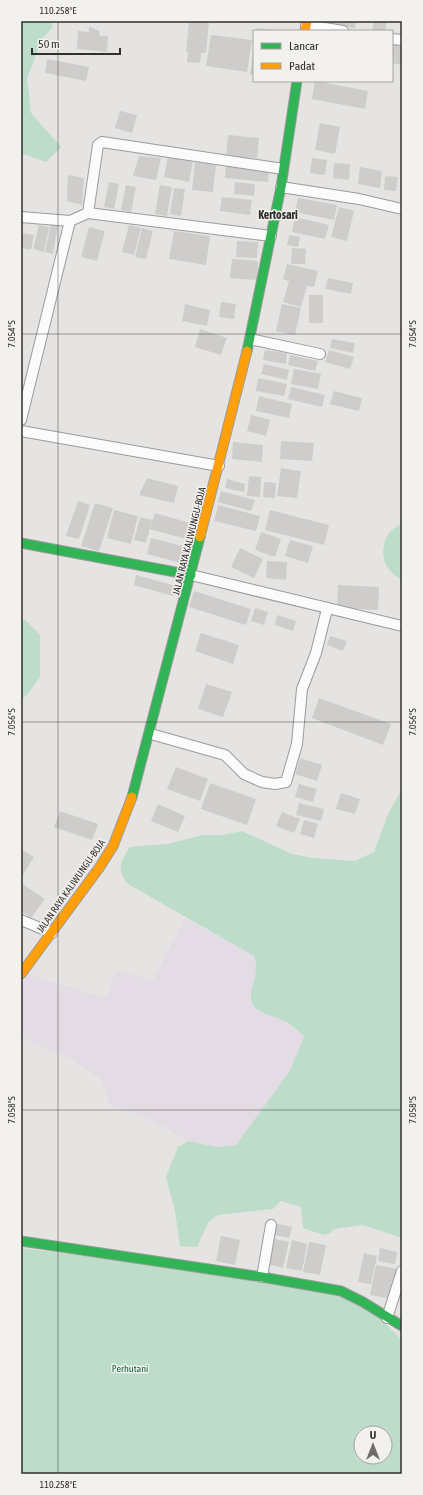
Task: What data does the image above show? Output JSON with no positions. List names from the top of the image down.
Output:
{
  "streets": {
    "main road": ["JALAN RAYA KALIWUNGU-BOJA"]
  },
  "districts": ["Kertosari"],
  "parks": ["Perhutani"],
  "legend": ["Lancar", "Padat"],
  "scale_bar": "50 m",
  "north": "top",
  "coordinates": [
    "110.258°E",
    "7.054°S",
    "7.056°S",
    "7.058°S"
  ]
}
